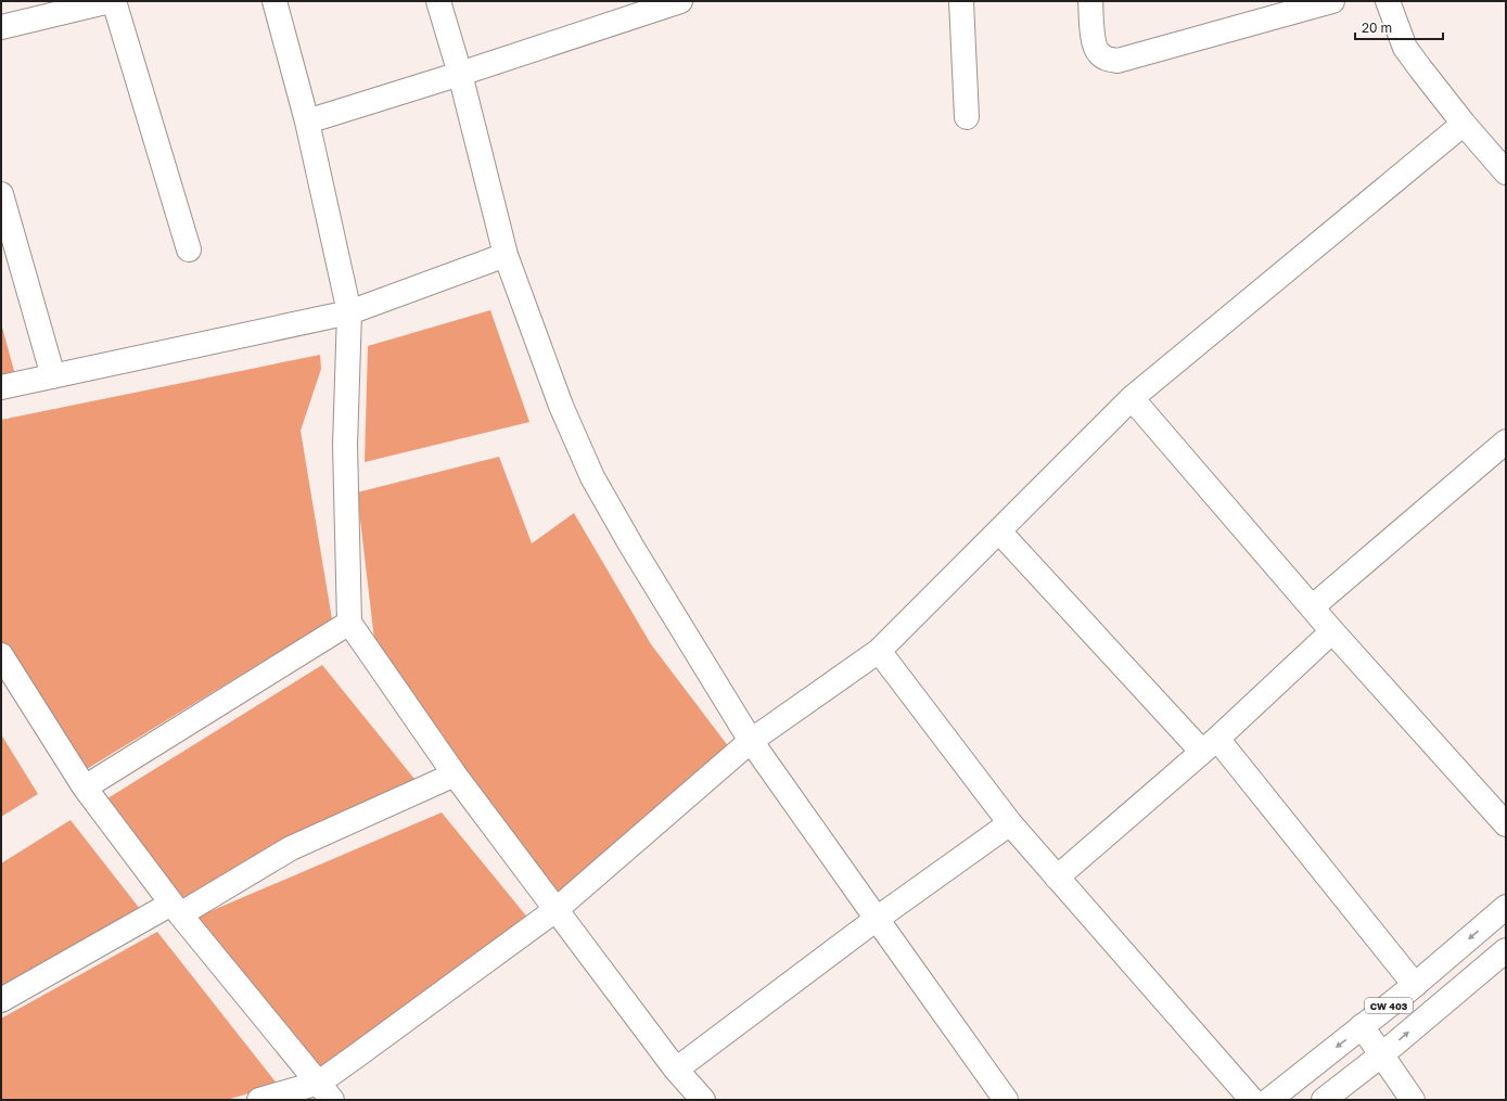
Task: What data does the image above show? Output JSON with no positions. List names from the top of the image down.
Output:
{
  "streets": {
    "street": ["CW 403"]
  },
  "scale_bar": "20 m"
}
